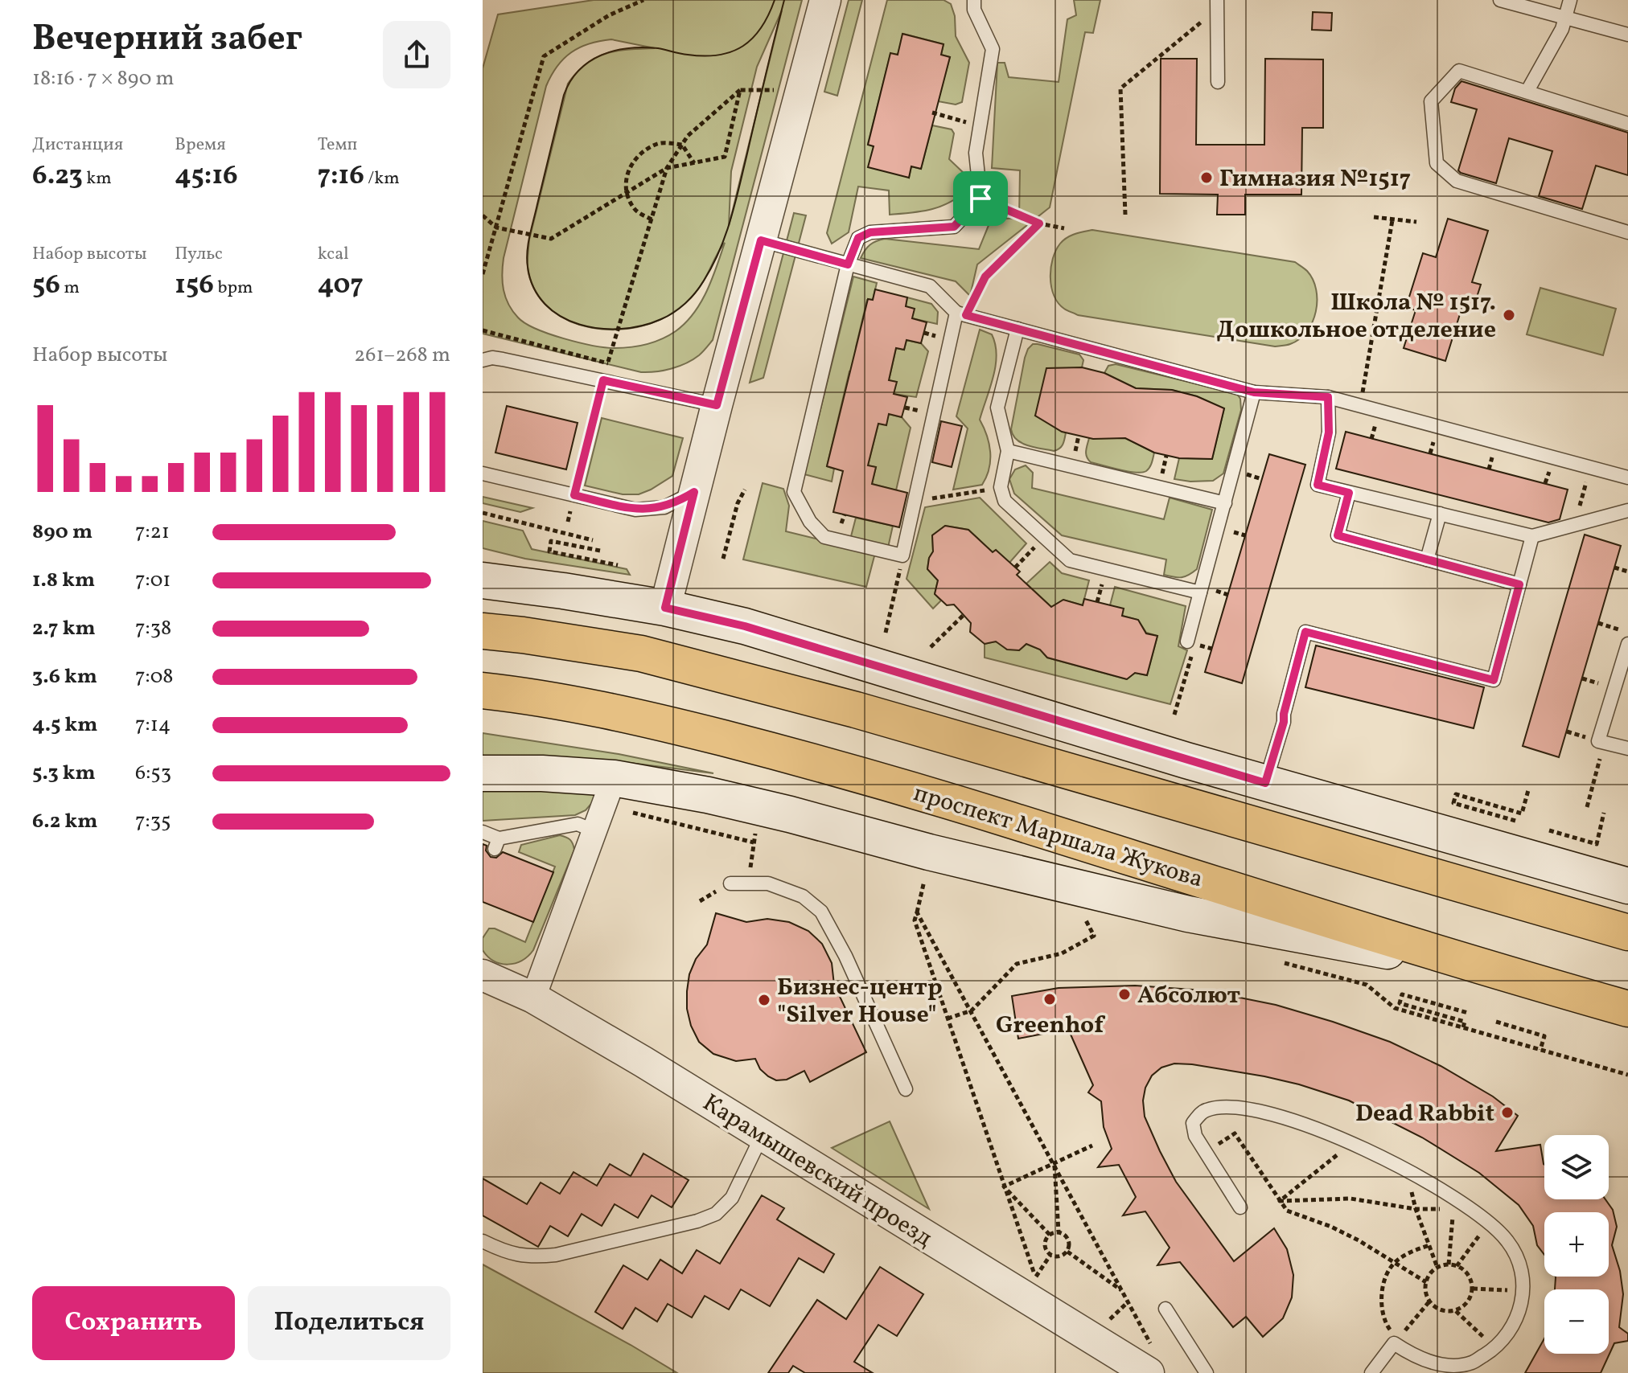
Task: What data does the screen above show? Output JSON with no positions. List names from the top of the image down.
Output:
{
  "streets": {
    "main road": ["проспект Маршала Жукова"],
    "street": ["Карамышевский проезд"]
  },
  "places": [
    "Гимназия №1517",
    "Школа № 1517. Дошкольное отделение",
    "Абсолют",
    "Greenhof",
    "Бизнес-центр \"Silver House\"",
    "Dead Rabbit"
  ],
  "page": {
    "heading": ["Вечерний забег", "18:16 · 7 × 890 m"],
    "stats": [
      ["Дистанция", "6.23 km"],
      ["Время", "45:16"],
      ["Темп", "7:16 /km"],
      ["Набор высоты", "56 m"],
      ["Пульс", "156 bpm"],
      ["kcal", "407"]
    ],
    "chart": ["Набор высоты", "261–268 m"],
    "list": [
      {
        "name": "890 m",
        "note": "7:21"
      },
      {
        "name": "1.8 km",
        "note": "7:01"
      },
      {
        "name": "2.7 km",
        "note": "7:38"
      },
      {
        "name": "3.6 km",
        "note": "7:08"
      },
      {
        "name": "4.5 km",
        "note": "7:14"
      },
      {
        "name": "5.3 km",
        "note": "6:53"
      },
      {
        "name": "6.2 km",
        "note": "7:35"
      }
    ],
    "map_buttons": ["+", "−"],
    "buttons": ["Сохранить", "Поделиться"]
  }
}
